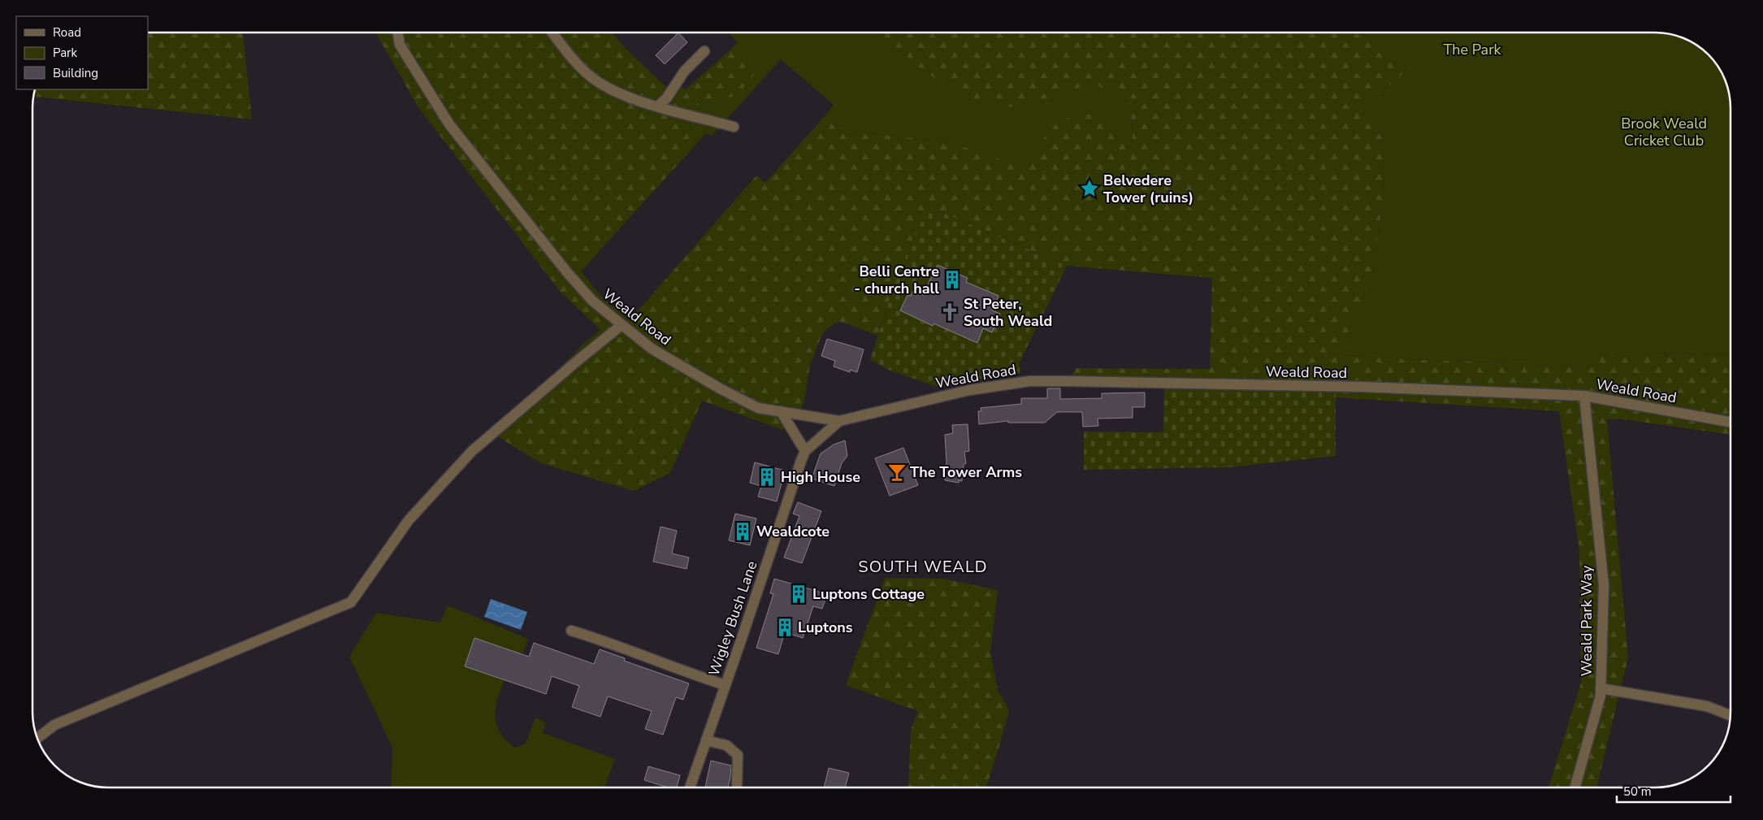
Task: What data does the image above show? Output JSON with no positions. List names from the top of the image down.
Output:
{
  "streets": {
    "street": ["Weald Road", "Wigley Bush Lane", "Weald Park Way"]
  },
  "crossings": [
    ["Weald Road", "Wigley Bush Lane"],
    ["Weald Road", "Weald Park Way"]
  ],
  "districts": ["SOUTH WEALD"],
  "parks": ["The Park", "Brook Weald Cricket Club"],
  "places": {
    "place": ["Belvedere Tower (ruins)"],
    "building": [
      "Belli Centre - church hall",
      "High House",
      "Wealdcote",
      "Luptons Cottage",
      "Luptons"
    ],
    "church": ["St Peter, South Weald"],
    "bar": ["The Tower Arms"]
  },
  "legend": ["Road", "Park", "Building"],
  "scale_bar": "50 m"
}
